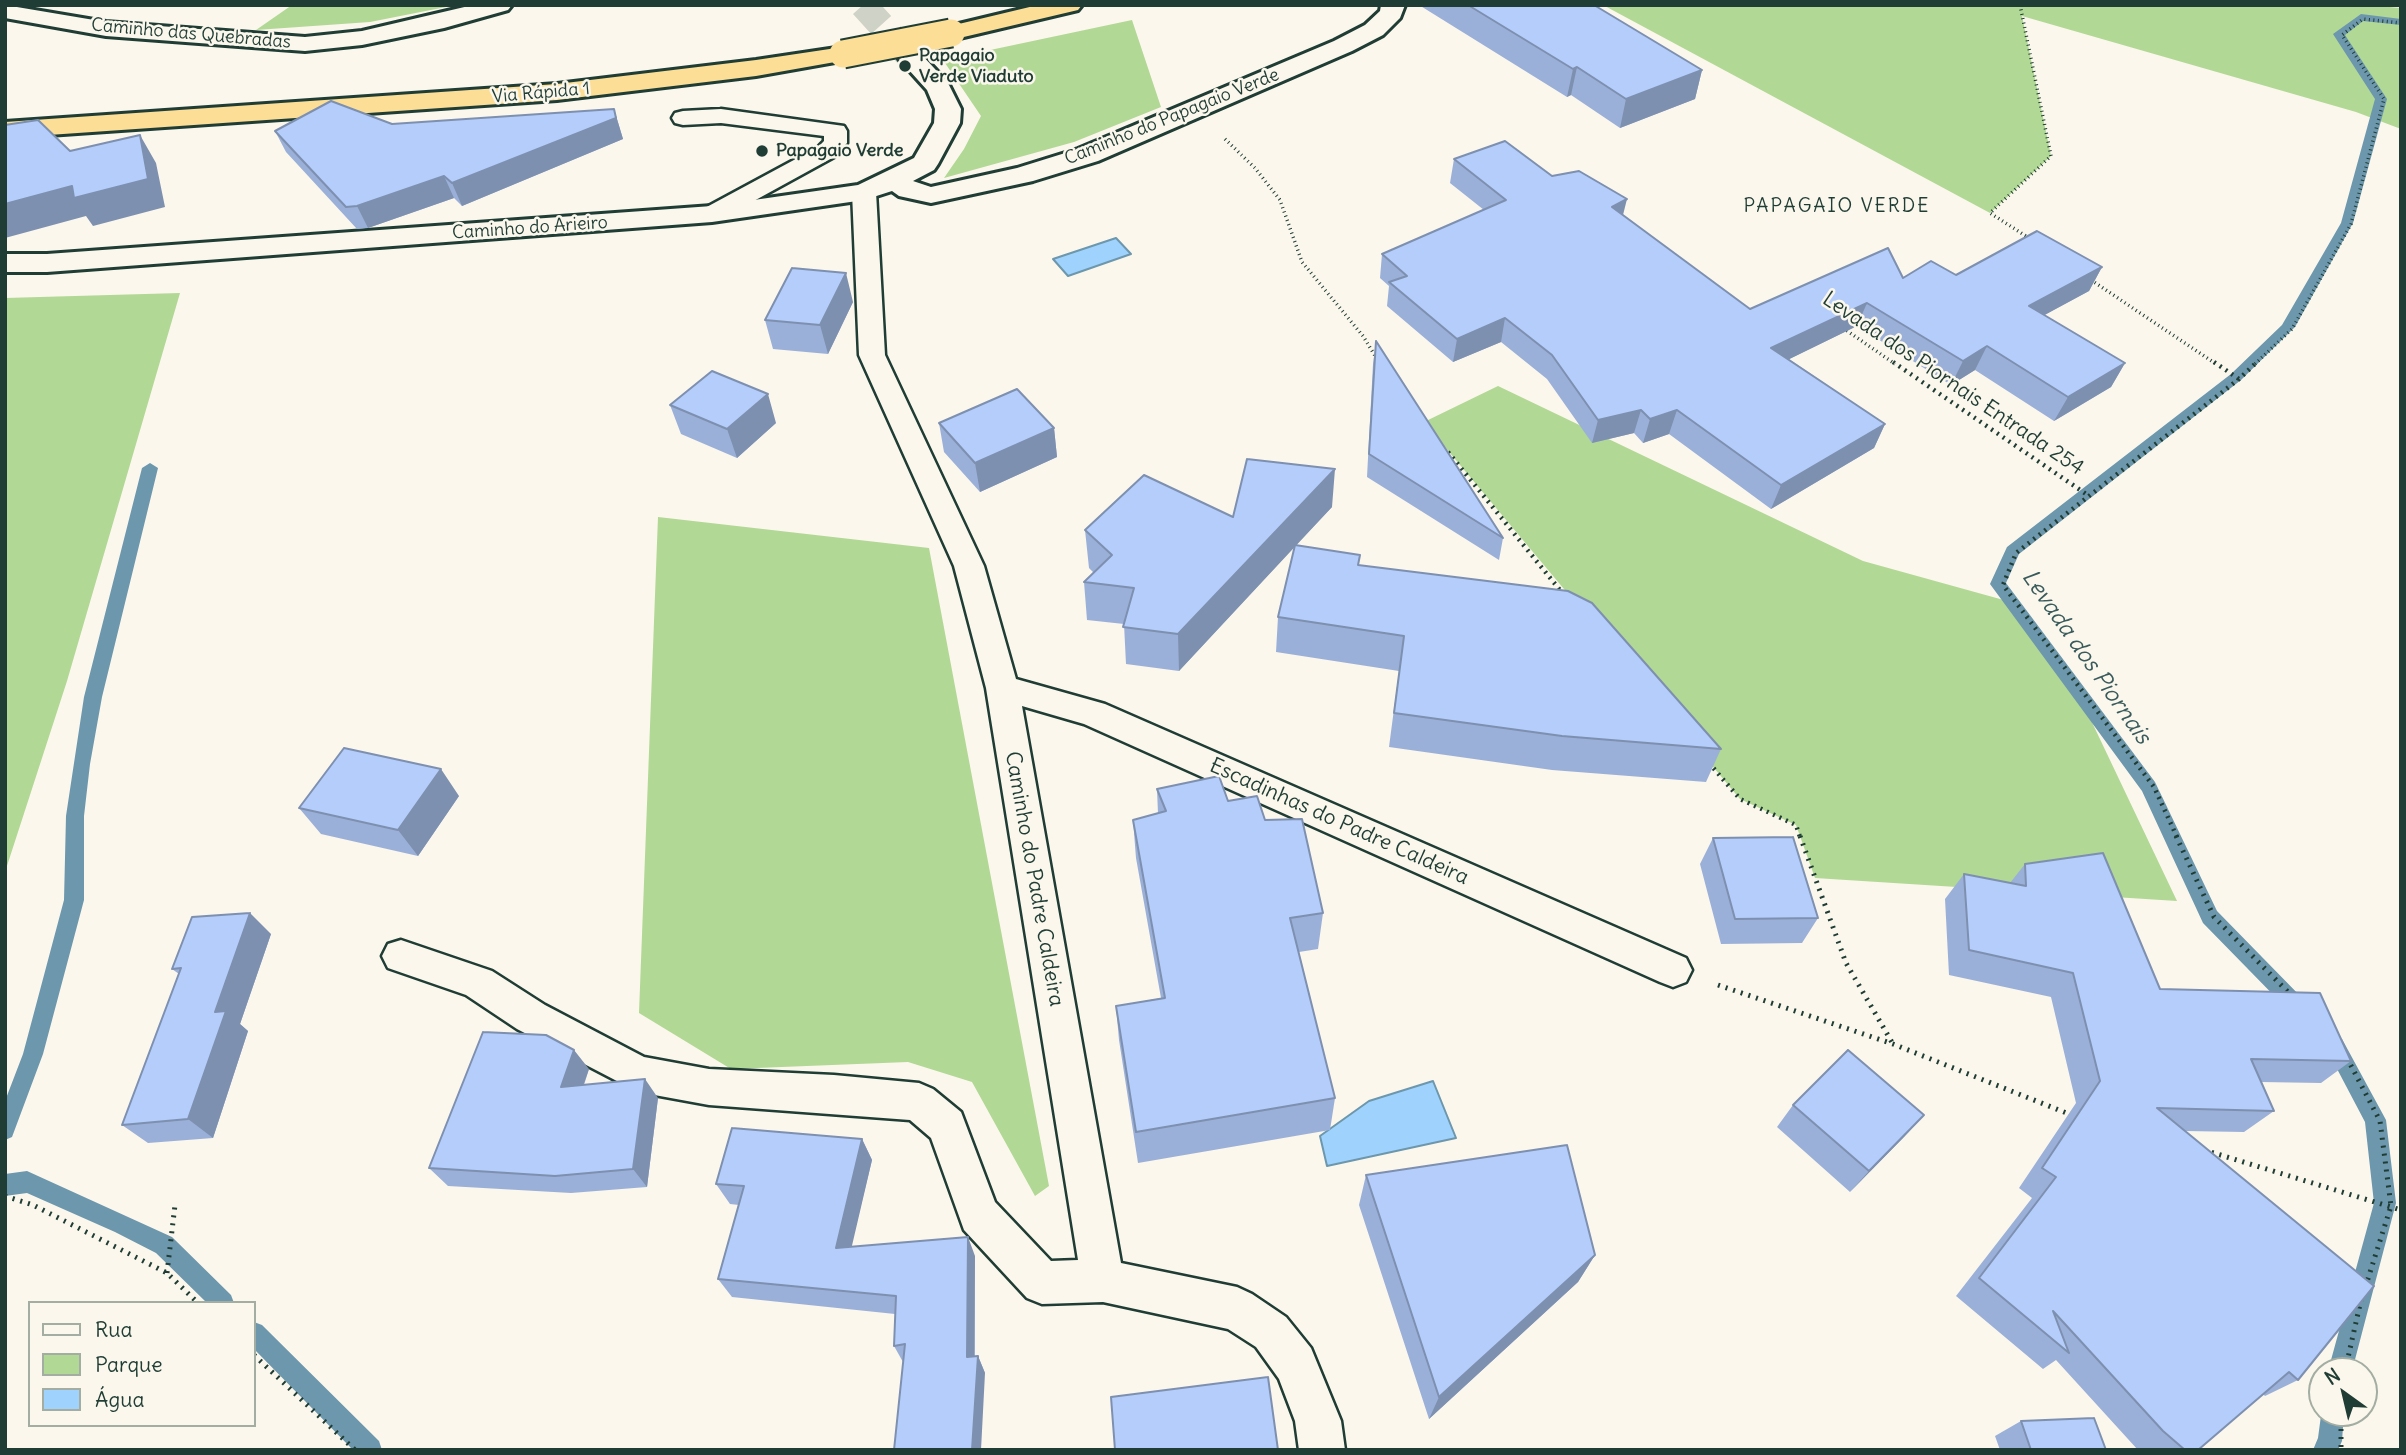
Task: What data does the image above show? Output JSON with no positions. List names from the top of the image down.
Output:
{
  "streets": {
    "highway": ["Via Rápida 1"],
    "street": ["Caminho das Quebradas", "Caminho do Papagaio Verde", "Caminho do Arieiro"],
    "lane": ["Escadinhas do Padre Caldeira", "Caminho do Padre Caldeira"],
    "path": ["Levada dos Piornais Entrada 254"]
  },
  "crossings": [
    ["Caminho do Papagaio Verde", "Caminho do Arieiro"],
    ["Caminho do Papagaio Verde", "Caminho do Padre Caldeira"],
    ["Caminho do Arieiro", "Caminho do Padre Caldeira"],
    ["Escadinhas do Padre Caldeira", "Caminho do Padre Caldeira"]
  ],
  "districts": ["PAPAGAIO VERDE"],
  "water": ["Levada dos Piornais"],
  "places": ["Papagaio Verde Viaduto", "Papagaio Verde"],
  "legend": ["Rua", "Parque", "Água"],
  "north": "top left"
}
